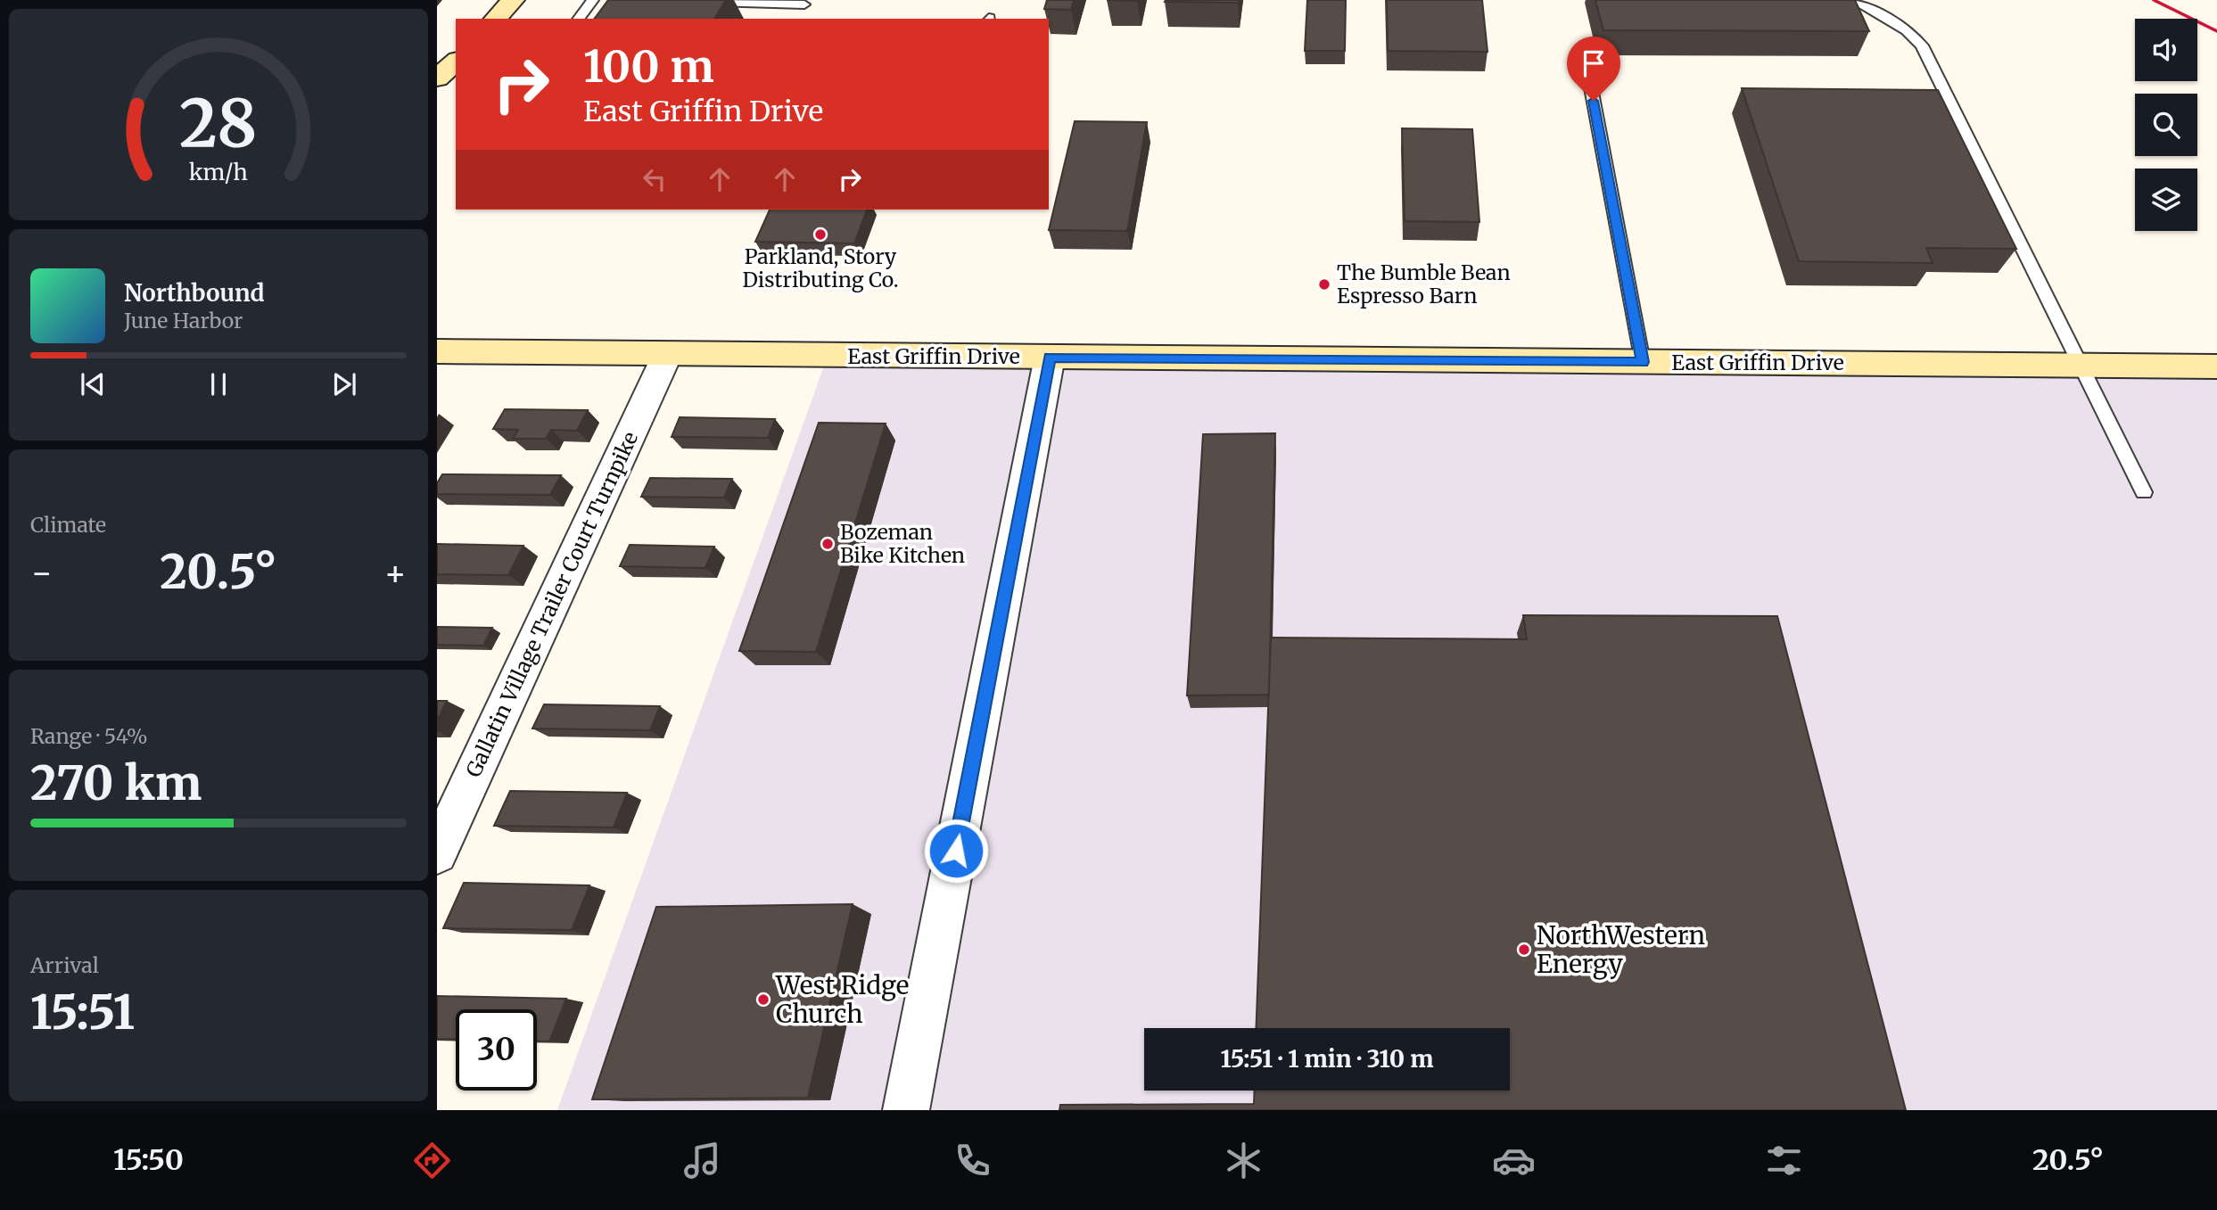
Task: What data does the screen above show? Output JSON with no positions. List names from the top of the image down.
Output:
{
  "streets": {
    "main road": ["East Griffin Drive"],
    "street": ["Gallatin Village Trailer Court Turnpike"]
  },
  "crossings": [
    ["East Griffin Drive", "Gallatin Village Trailer Court Turnpike"]
  ],
  "places": [
    "Parkland, Story Distributing Co.",
    "The Bumble Bean Espresso Barn",
    "Bozeman Bike Kitchen",
    "NorthWestern Energy",
    "West Ridge Church"
  ],
  "page": {
    "turn": ["100 m", "East Griffin Drive"],
    "song": ["Northbound", "June Harbor"],
    "tile": [
      "Climate",
      ["Range · 54%", "270 km"],
      ["Arrival", "15:51"]
    ],
    "heat": ["−", "20.5°", "+"],
    "limit": "30",
    "trip": "15:51 · 1 min · 310 m",
    "tabs": ["15:50", "20.5°"],
    "gauge": ["28", "km/h"]
  }
}
